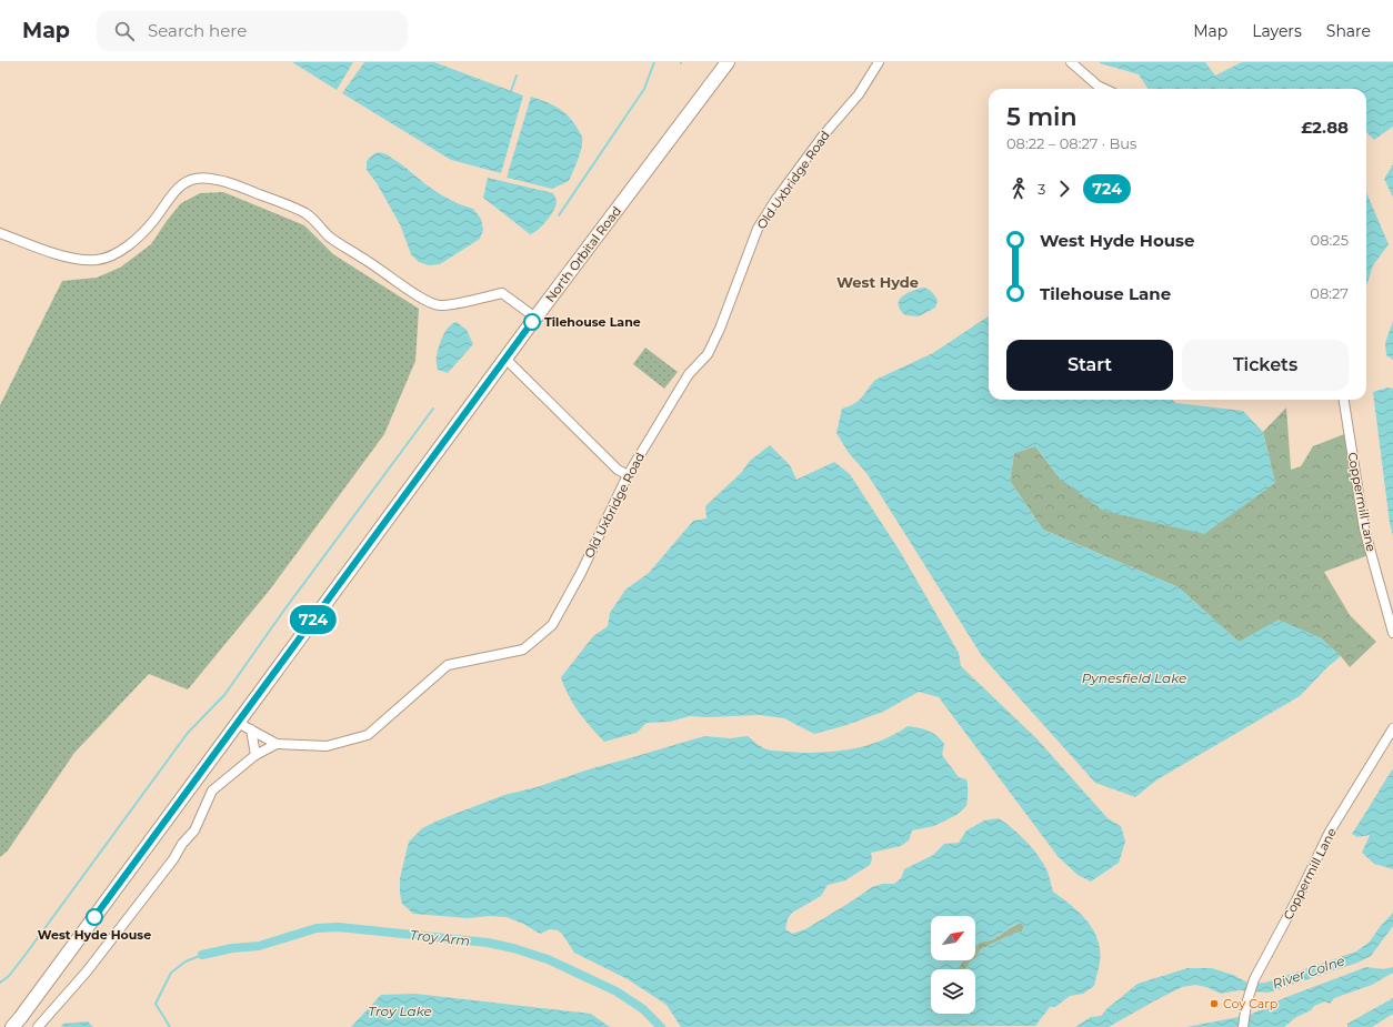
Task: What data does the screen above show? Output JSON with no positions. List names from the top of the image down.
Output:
{
  "streets": {
    "main road": ["North Orbital Road"],
    "street": ["Old Uxbridge Road", "Coppermill Lane"]
  },
  "crossings": [
    ["Old Uxbridge Road", "North Orbital Road"]
  ],
  "districts": ["West Hyde"],
  "water": [
    "Pynesfield Lake",
    "Troy Arm",
    "River Colne",
    "Troy Lake"
  ],
  "places": ["Tilehouse Lane", "West Hyde House", "Coy Carp"],
  "lines": ["bus line 724"],
  "north": "top right",
  "page": {
    "header": "Map",
    "search": "Search here",
    "nav": ["Map", "Layers", "Share"],
    "on_map": "724",
    "heading": ["5 min", "08:22 – 08:27 · Bus", "£2.88"],
    "legs": ["3", "724"],
    "list": [
      {
        "name": "West Hyde House",
        "value": "08:25"
      },
      {
        "name": "Tilehouse Lane",
        "value": "08:27"
      }
    ],
    "buttons": ["Start", "Tickets"]
  }
}
